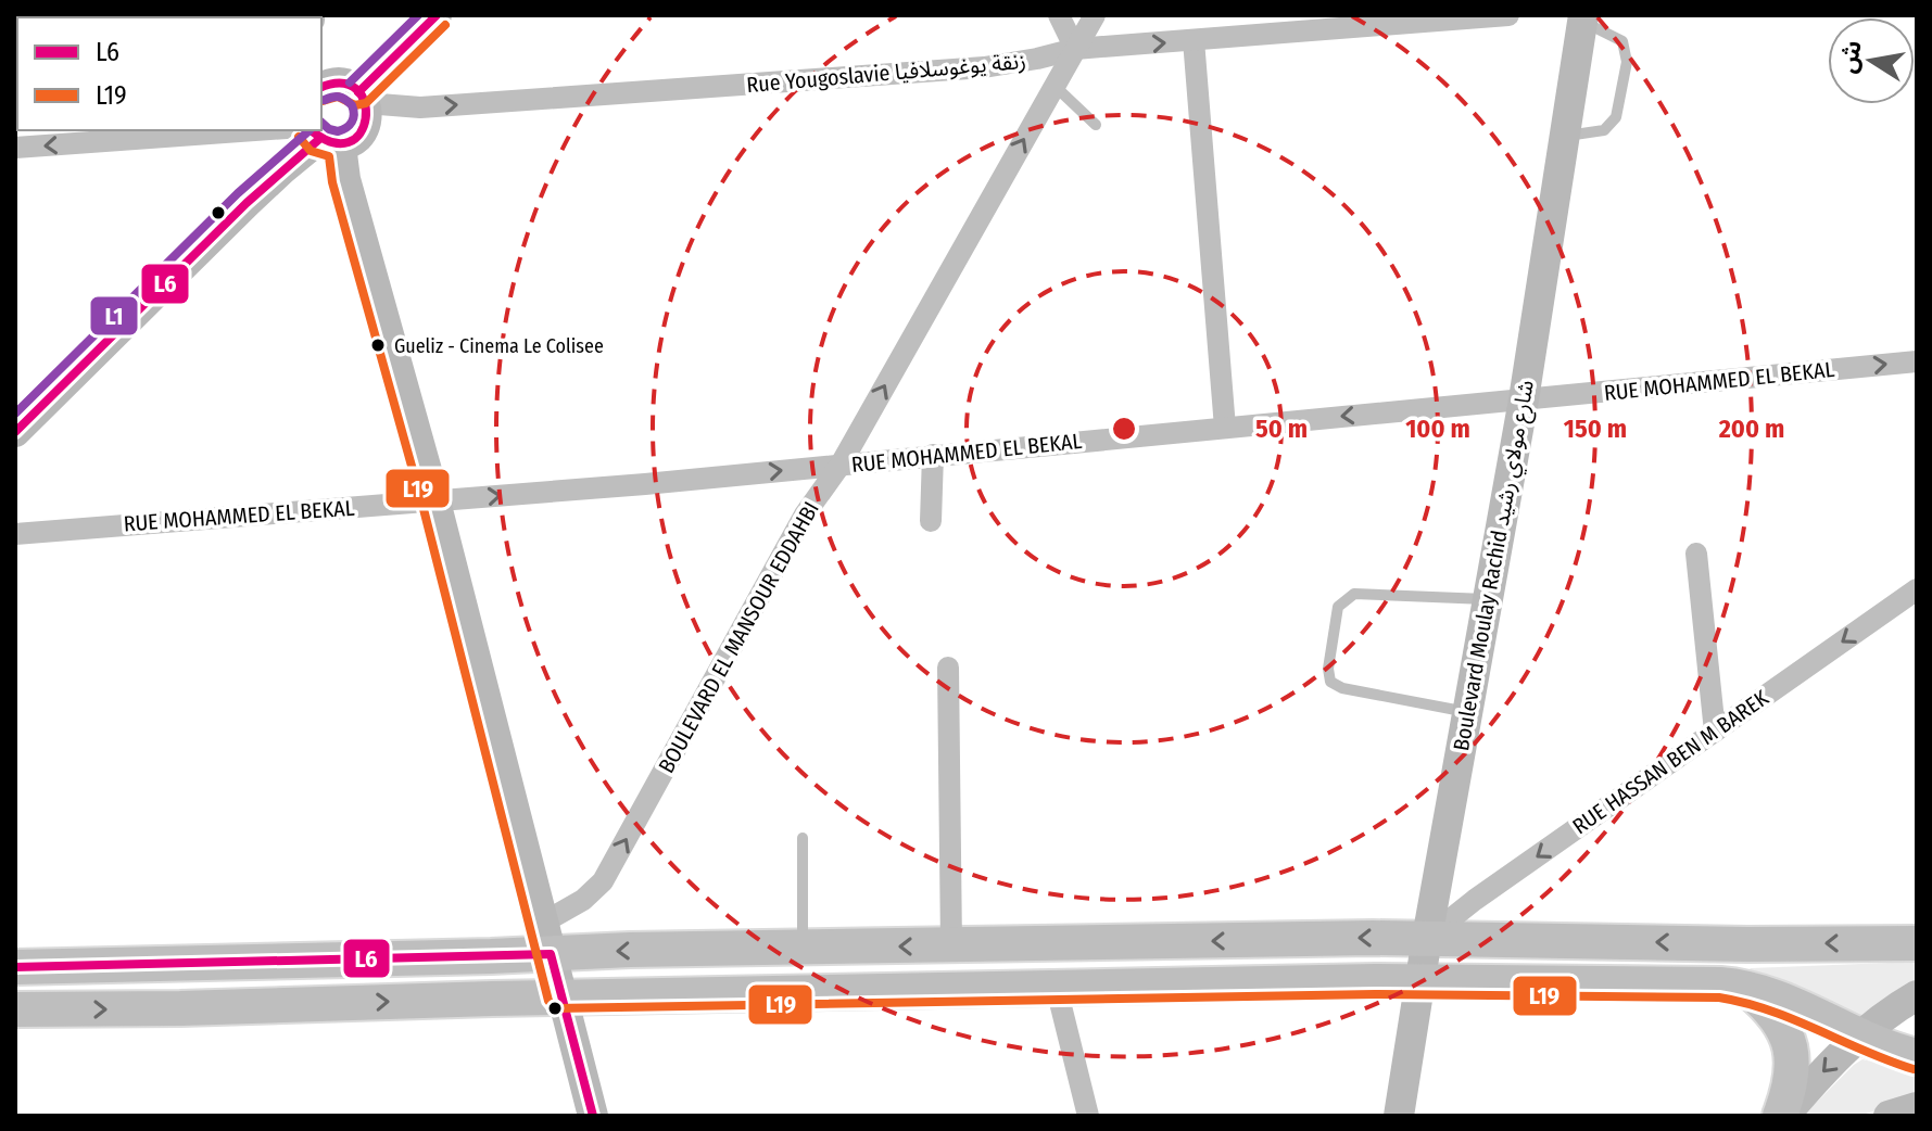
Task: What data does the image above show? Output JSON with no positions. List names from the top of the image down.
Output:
{
  "streets": {
    "main road": ["Boulevard Moulay Rachid شارع مولاي رشيد"],
    "street": [
      "Rue Yougoslavie زنقة يوغوسلافيا",
      "RUE MOHAMMED EL BEKAL",
      "BOULEVARD EL MANSOUR EDDAHBI",
      "RUE HASSAN BEN M BAREK"
    ]
  },
  "crossings": [
    ["Rue Yougoslavie زنقة يوغوسلافيا", "BOULEVARD EL MANSOUR EDDAHBI"],
    ["RUE MOHAMMED EL BEKAL", "Boulevard Moulay Rachid شارع مولاي رشيد"],
    ["RUE MOHAMMED EL BEKAL", "BOULEVARD EL MANSOUR EDDAHBI"],
    ["Boulevard Moulay Rachid شارع مولاي رشيد", "RUE HASSAN BEN M BAREK"]
  ],
  "one_way": ["Rue Yougoslavie زنقة يوغوسلافيا", "BOULEVARD EL MANSOUR EDDAHBI", "RUE HASSAN BEN M BAREK"],
  "places": ["Gueliz - Cinema Le Colisee"],
  "lines": ["transit line L6", "transit line L1", "transit line L19"],
  "legend": ["L6", "L19"],
  "north": "left",
  "rings": [
    "50 m",
    "100 m",
    "150 m",
    "200 m"
  ]
}
